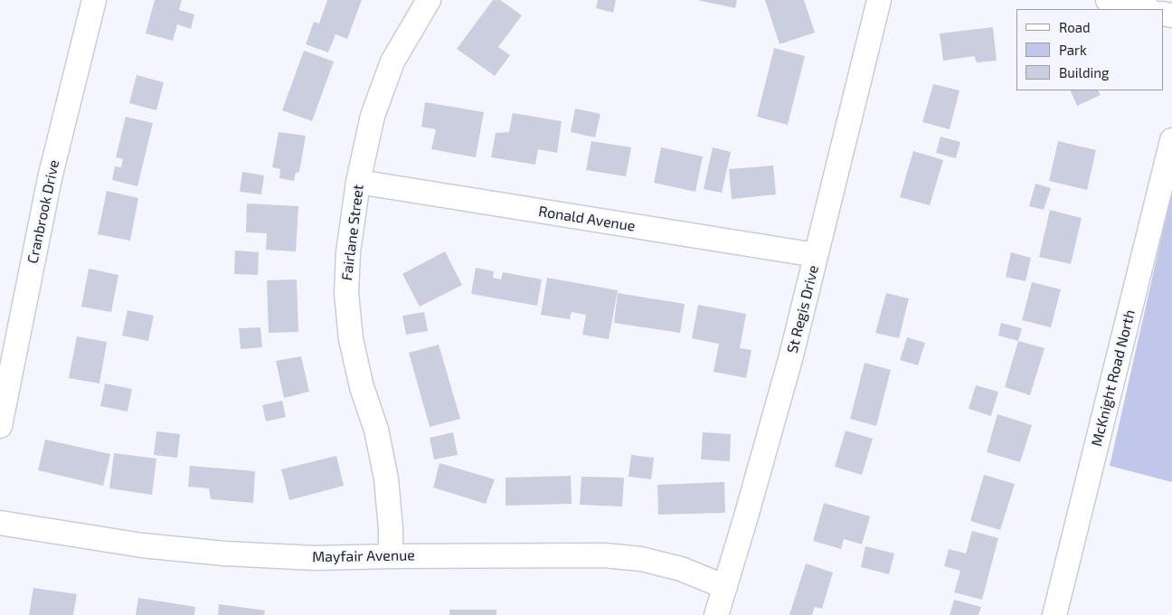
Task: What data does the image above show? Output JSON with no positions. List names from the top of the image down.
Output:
{
  "streets": {
    "street": [
      "Cranbrook Drive",
      "Ronald Avenue",
      "Fairlane Street",
      "St Regis Drive",
      "McKnight Road North",
      "Mayfair Avenue"
    ]
  },
  "crossings": [
    ["Ronald Avenue", "Fairlane Street"],
    ["Ronald Avenue", "St Regis Drive"],
    ["Fairlane Street", "Mayfair Avenue"],
    ["St Regis Drive", "Mayfair Avenue"]
  ],
  "legend": ["Road", "Park", "Building"]
}
